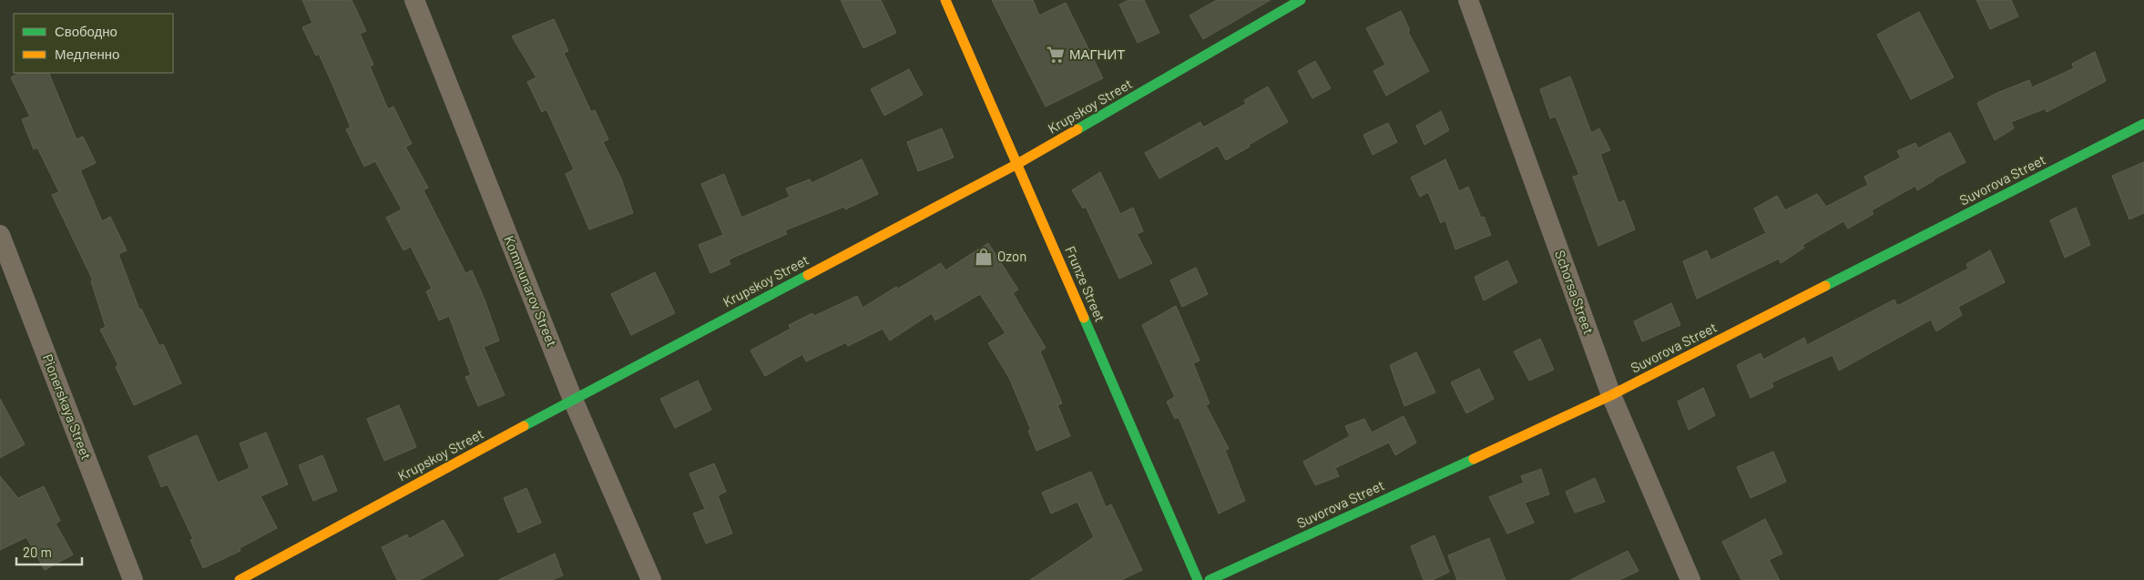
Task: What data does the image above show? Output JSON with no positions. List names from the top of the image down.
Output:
{
  "streets": {
    "street": [
      "Krupskoy Street",
      "Suvorova Street",
      "Frunze Street",
      "Kommunarov Street",
      "Schorsa Street",
      "Pionerskaya Street"
    ]
  },
  "crossings": [
    ["Krupskoy Street", "Frunze Street"],
    ["Krupskoy Street", "Kommunarov Street"],
    ["Suvorova Street", "Schorsa Street"]
  ],
  "places": {
    "supermarket": ["МАГНИТ"],
    "shop": ["Ozon"]
  },
  "legend": ["Свободно", "Медленно"],
  "scale_bar": "20 m"
}
